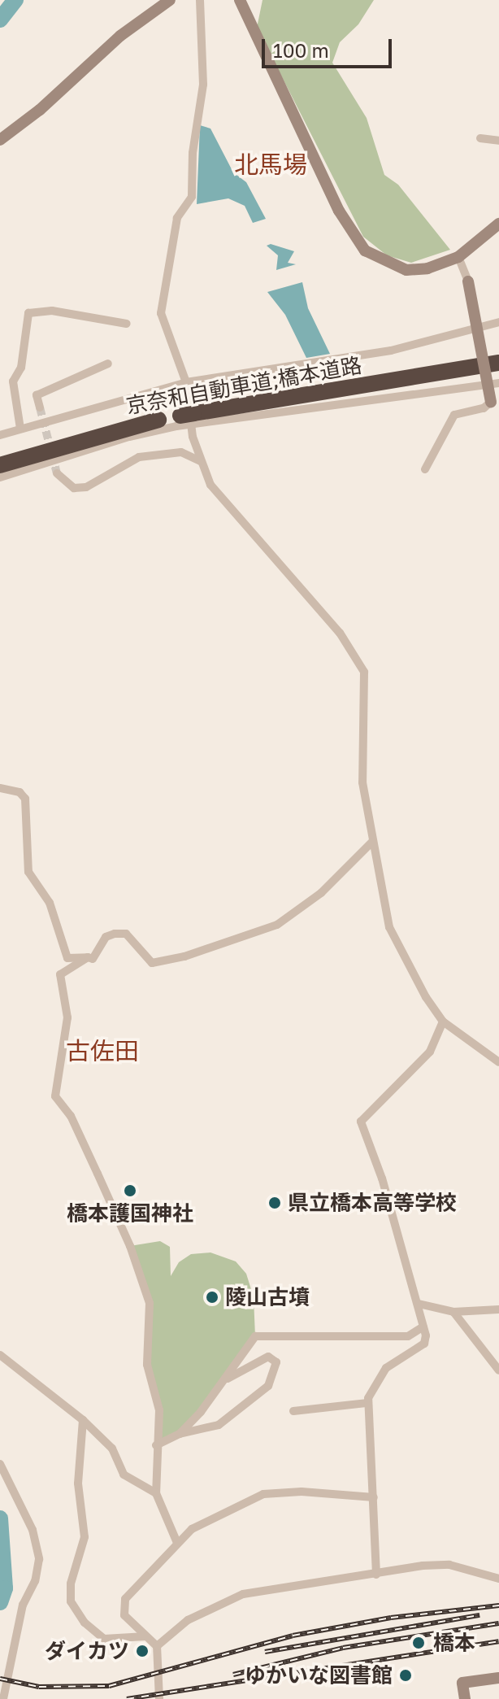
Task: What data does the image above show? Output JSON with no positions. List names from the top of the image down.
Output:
{
  "streets": {
    "highway": ["京奈和自動車道;橋本道路"]
  },
  "districts": ["北馬場", "古佐田"],
  "places": [
    "橋本護国神社",
    "県立橋本高等学校",
    "陵山古墳",
    "橋本",
    "ダイカツ",
    "ゆかいな図書館"
  ],
  "scale_bar": "100 m"
}
